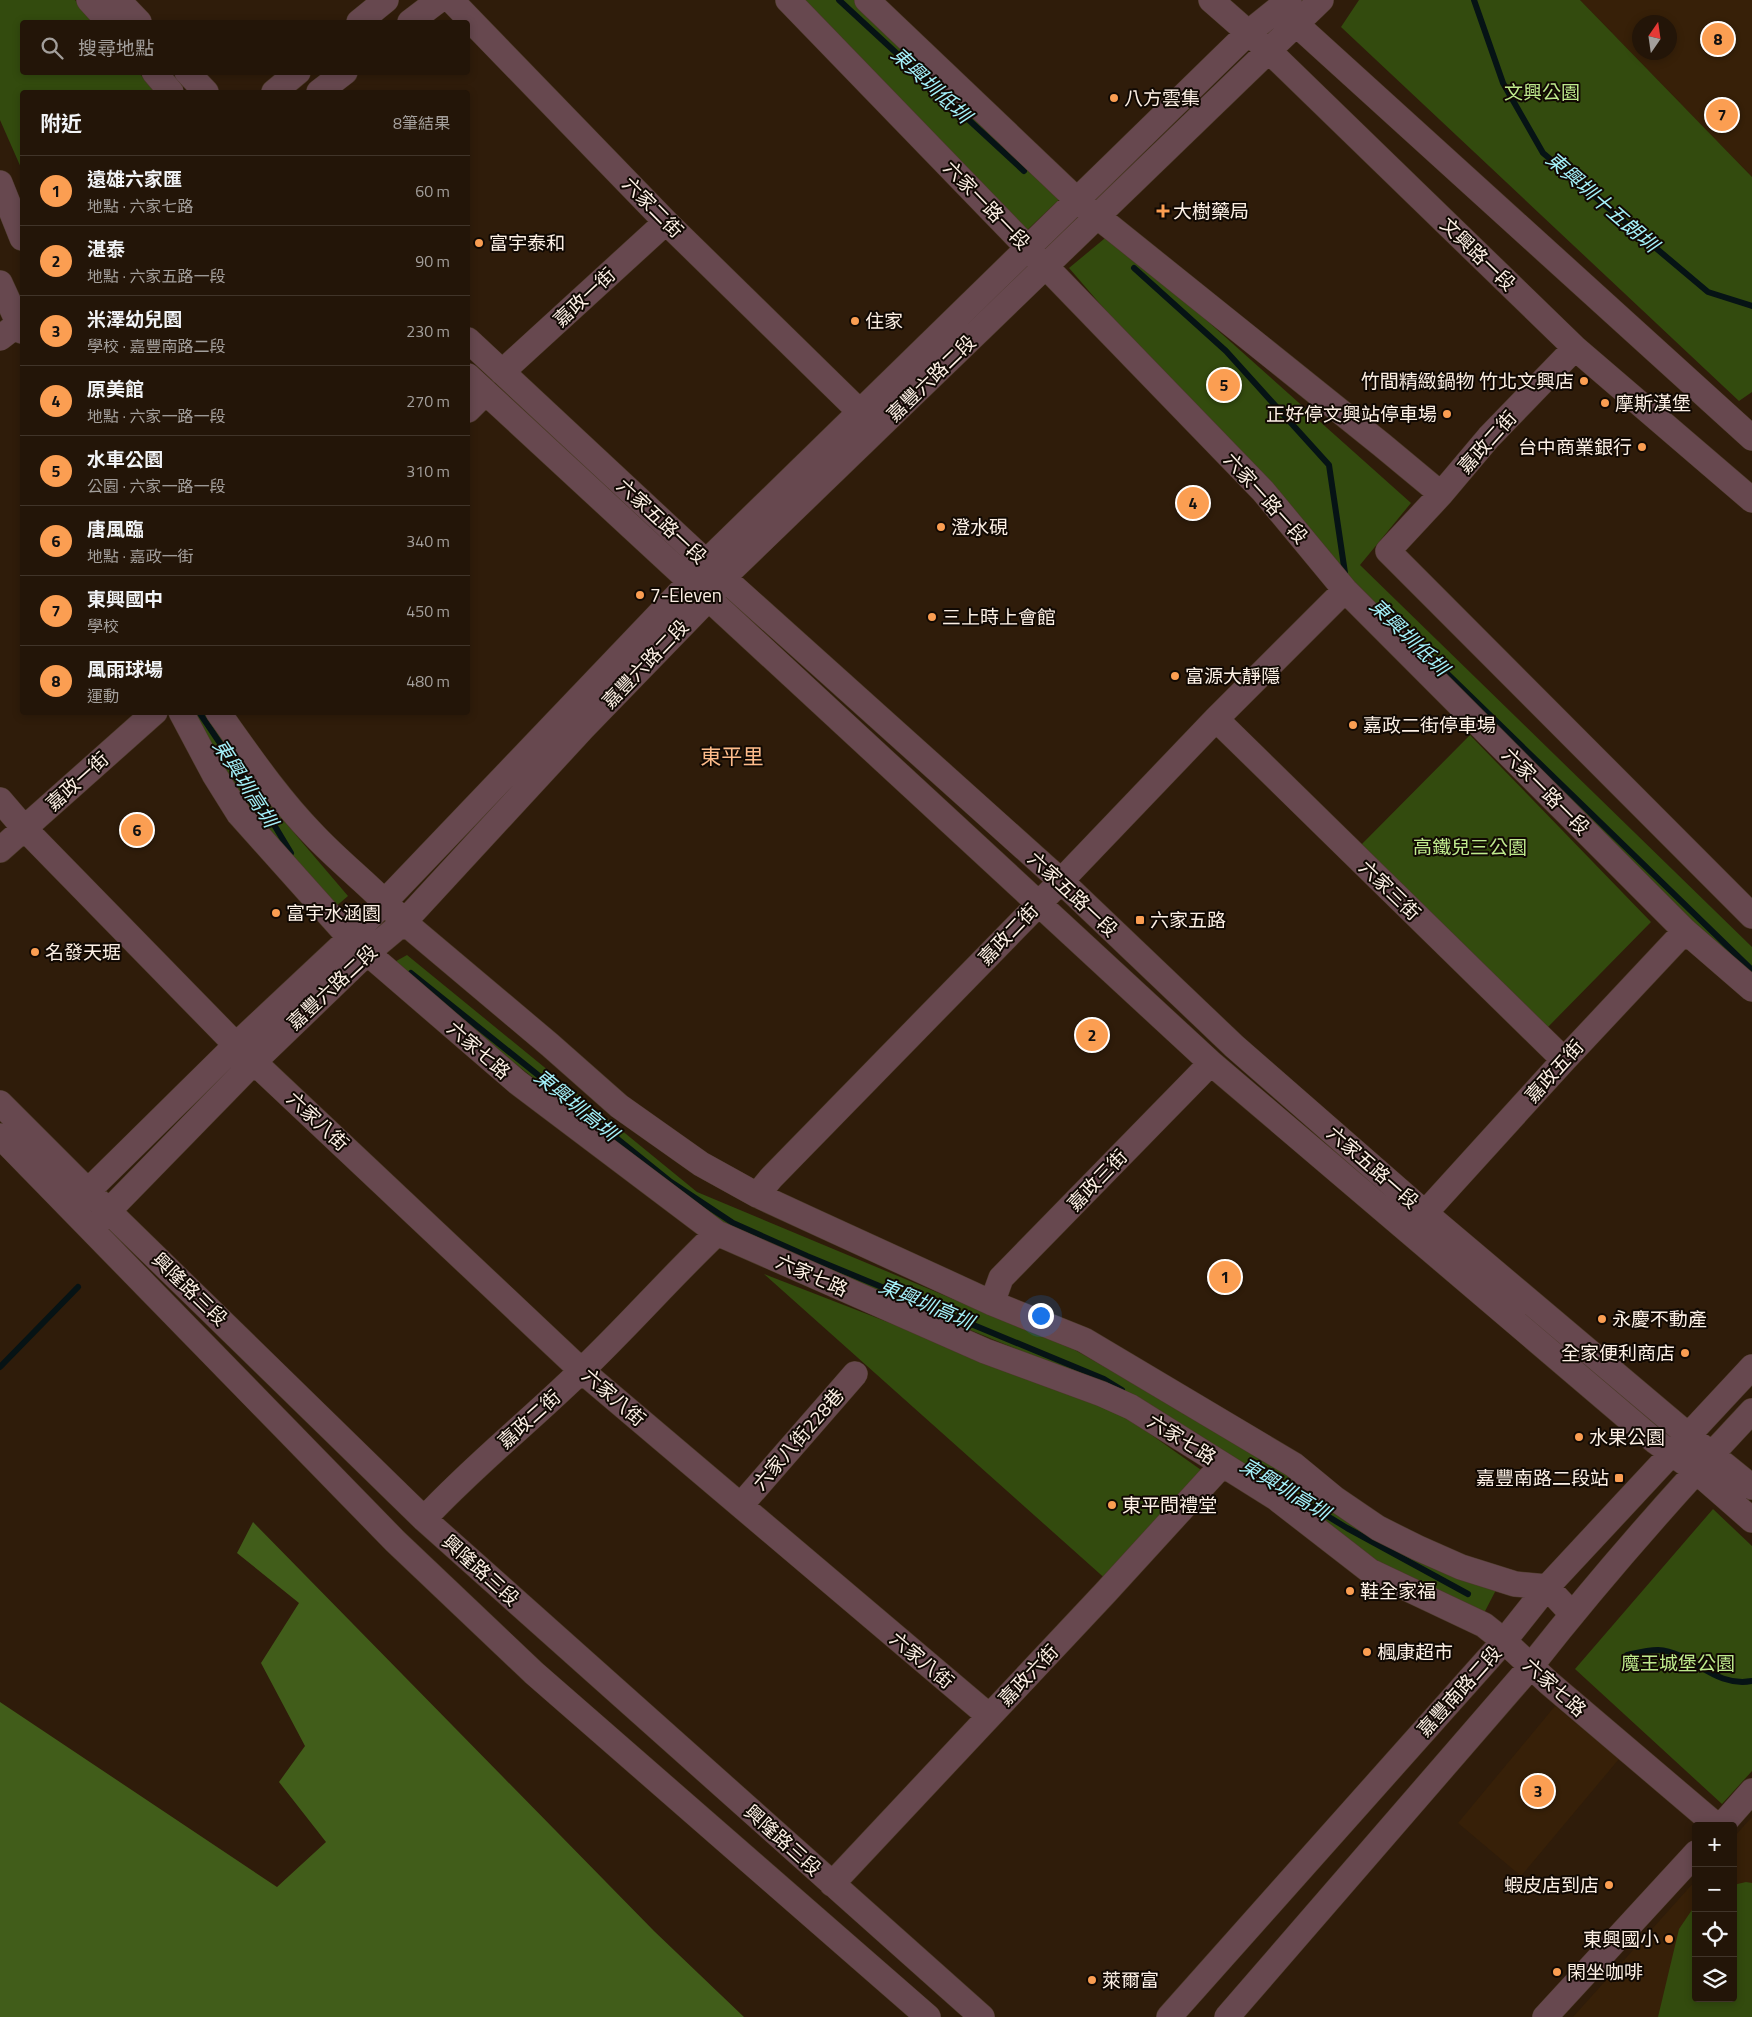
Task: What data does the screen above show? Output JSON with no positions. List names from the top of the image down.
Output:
{
  "streets": {
    "street": [
      "六家一路一段",
      "六家二街",
      "文興路一段",
      "嘉政一街",
      "嘉豐六路二段",
      "嘉政二街",
      "六家五路一段",
      "六家三街",
      "六家七路",
      "嘉政五街",
      "六家八街",
      "嘉政三街",
      "興隆路三段",
      "六家八街228巷",
      "嘉政六街",
      "嘉豐南路二段"
    ]
  },
  "crossings": [
    ["六家一路一段", "嘉豐六路二段"],
    ["六家一路一段", "嘉政二街"],
    ["六家一路一段", "嘉政五街"],
    ["六家二街", "嘉政一街"],
    ["六家二街", "嘉豐六路二段"],
    ["文興路一段", "嘉豐六路二段"],
    ["文興路一段", "嘉政二街"],
    ["嘉政一街", "六家五路一段"],
    ["嘉豐六路二段", "六家五路一段"],
    ["嘉豐六路二段", "六家七路"],
    ["嘉豐六路二段", "六家八街"],
    ["嘉豐六路二段", "興隆路三段"],
    ["嘉政二街", "六家五路一段"],
    ["嘉政二街", "六家三街"],
    ["嘉政二街", "六家七路"],
    ["嘉政二街", "六家八街"],
    ["嘉政二街", "興隆路三段"],
    ["六家五路一段", "嘉政五街"],
    ["六家五路一段", "嘉政三街"],
    ["六家五路一段", "嘉豐南路二段"],
    ["六家三街", "嘉政五街"],
    ["六家七路", "嘉政三街"],
    ["六家七路", "嘉政六街"],
    ["六家七路", "嘉豐南路二段"],
    ["六家八街", "六家八街228巷"],
    ["六家八街", "嘉政六街"],
    ["興隆路三段", "嘉政六街"]
  ],
  "districts": ["東平里"],
  "water": ["東興圳低圳", "東興圳十五朗圳", "東興圳高圳"],
  "parks": ["文興公園", "高鐵兒三公園", "魔王城堡公園"],
  "places": {
    "other": [
      "八方雲集",
      "富宇泰和",
      "住家",
      "竹間精緻鍋物 竹北文興店",
      "摩斯漢堡",
      "正好停文興站停車場",
      "台中商業銀行",
      "澄水硯",
      "7-Eleven",
      "三上時上會館",
      "富源大靜隱",
      "嘉政二街停車場",
      "富宇水涵園",
      "名發天琚",
      "永慶不動產",
      "全家便利商店",
      "水果公園",
      "東平問禮堂",
      "鞋全家福",
      "楓康超市",
      "蝦皮店到店",
      "東興國小",
      "閑坐咖啡",
      "萊爾富"
    ],
    "health": ["大樹藥局"],
    "transit": ["六家五路", "嘉豐南路二段站"]
  },
  "north": "top",
  "page": {
    "search": "搜尋地點",
    "pins": [
      "8",
      "7",
      "5",
      "4",
      "6",
      "2",
      "1",
      "3"
    ],
    "heading": ["附近", "8筆結果"],
    "list": [
      {
        "mark": "1",
        "name": "遠雄六家匯",
        "note": "地點 · 六家七路",
        "value": "60 m"
      },
      {
        "mark": "2",
        "name": "湛泰",
        "note": "地點 · 六家五路一段",
        "value": "90 m"
      },
      {
        "mark": "3",
        "name": "米澤幼兒園",
        "note": "學校 · 嘉豐南路二段",
        "value": "230 m"
      },
      {
        "mark": "4",
        "name": "原美館",
        "note": "地點 · 六家一路一段",
        "value": "270 m"
      },
      {
        "mark": "5",
        "name": "水車公園",
        "note": "公園 · 六家一路一段",
        "value": "310 m"
      },
      {
        "mark": "6",
        "name": "唐風臨",
        "note": "地點 · 嘉政一街",
        "value": "340 m"
      },
      {
        "mark": "7",
        "name": "東興國中",
        "note": "學校",
        "value": "450 m"
      },
      {
        "mark": "8",
        "name": "風雨球場",
        "note": "運動",
        "value": "480 m"
      }
    ],
    "map_buttons": ["+", "−"]
  }
}
